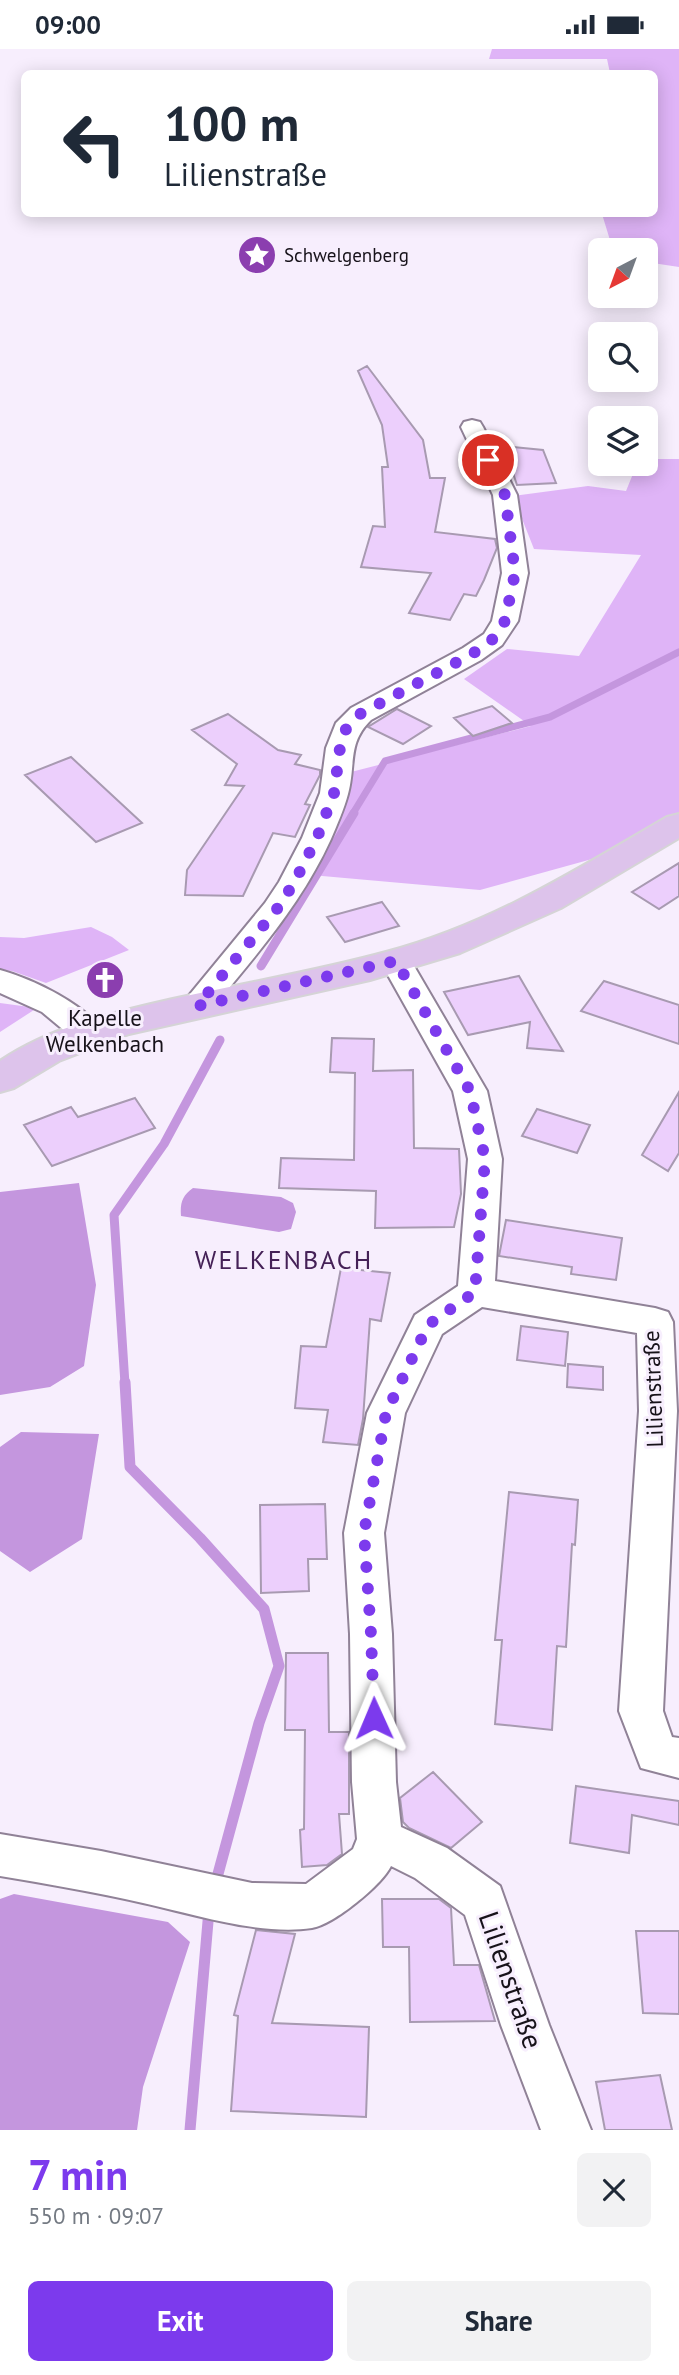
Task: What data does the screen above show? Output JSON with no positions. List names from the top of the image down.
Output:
{
  "streets": {
    "street": ["Lilienstraße"]
  },
  "districts": ["WELKENBACH"],
  "places": {
    "place": ["Schwelgenberg"],
    "church": ["Kapelle Welkenbach"]
  },
  "north": "bottom left",
  "page": {
    "status": "09:00",
    "turn": ["100 m", "Lilienstraße"],
    "heading": ["7 min", "550 m · 09:07"],
    "buttons": ["Exit", "Share"]
  }
}
